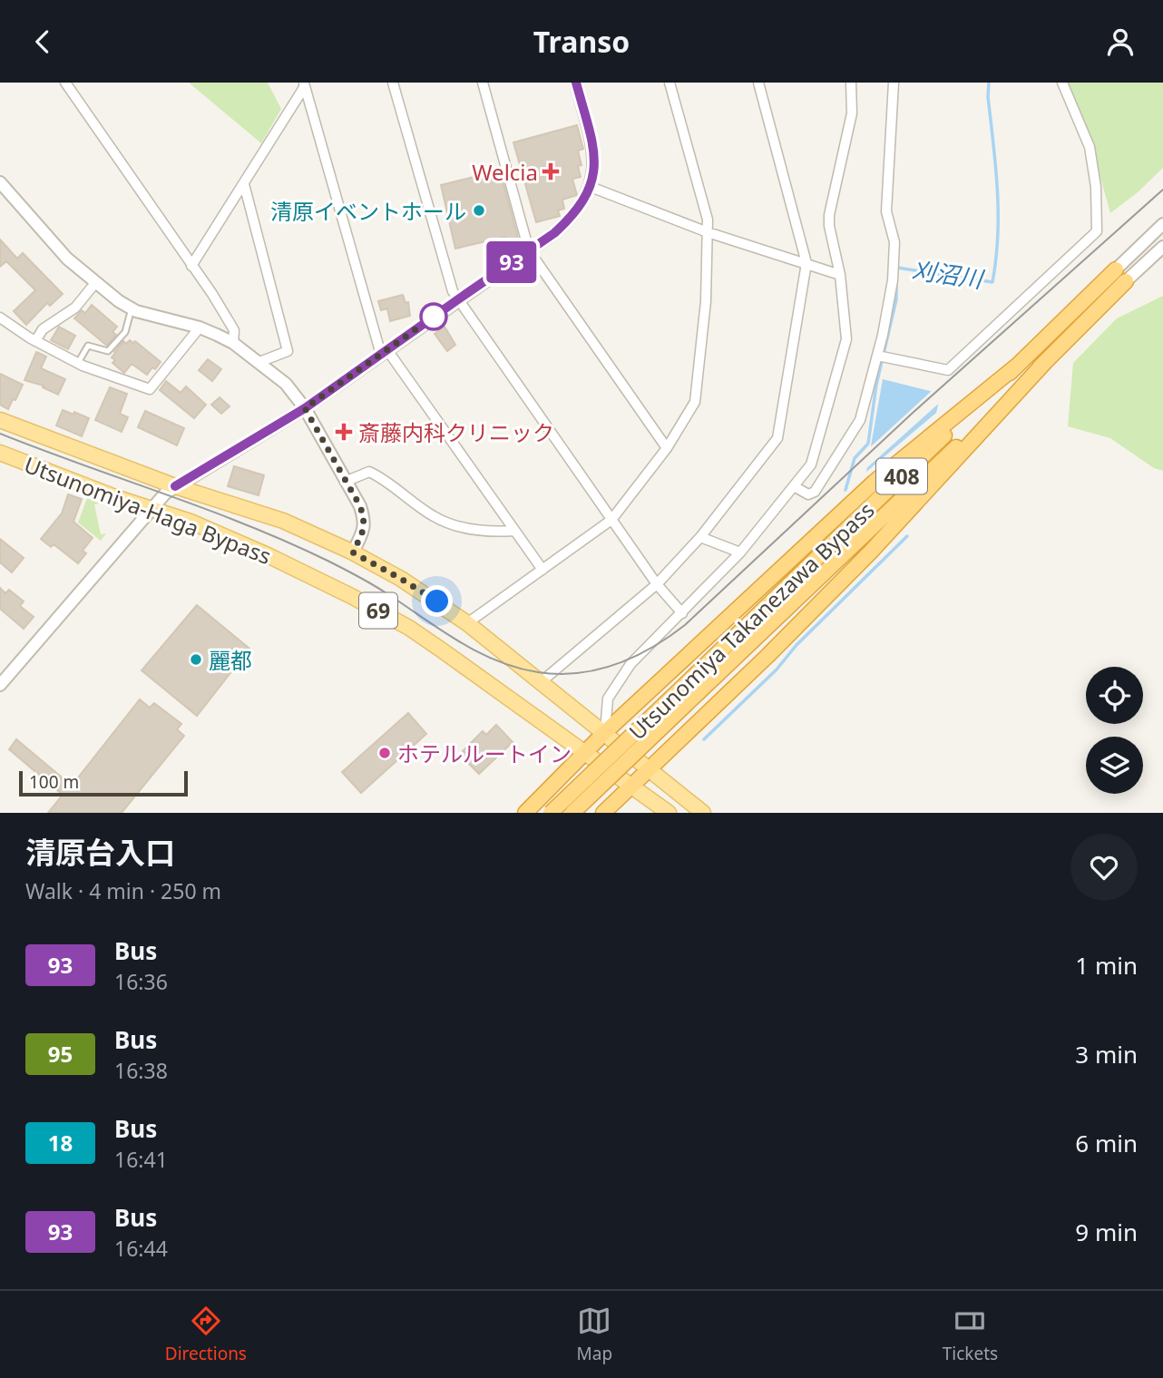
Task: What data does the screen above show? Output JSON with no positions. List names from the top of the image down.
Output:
{
  "streets": {
    "highway": ["408", "Utsunomiya Takanezawa Bypass"],
    "main road": ["Utsunomiya-Haga Bypass", "69"]
  },
  "crossings": [
    ["408", "Utsunomiya-Haga Bypass"],
    ["408", "69"],
    ["408", "Utsunomiya Takanezawa Bypass"],
    ["Utsunomiya-Haga Bypass", "69"]
  ],
  "water": ["刈沼川"],
  "places": {
    "health": ["Welcia", "斎藤内科クリニック"],
    "other": ["清原イベントホール", "麗都", "ホテルルートイン"]
  },
  "lines": ["bus line 93"],
  "scale_bar": "100 m",
  "page": {
    "header": "Transo",
    "on_map": "93",
    "scale": "100 m",
    "heading": ["清原台入口", "Walk · 4 min · 250 m"],
    "list": [
      {
        "mark": "93",
        "name": "Bus",
        "note": "16:36",
        "value": "1 min"
      },
      {
        "mark": "95",
        "name": "Bus",
        "note": "16:38",
        "value": "3 min"
      },
      {
        "mark": "18",
        "name": "Bus",
        "note": "16:41",
        "value": "6 min"
      },
      {
        "mark": "93",
        "name": "Bus",
        "note": "16:44",
        "value": "9 min"
      }
    ],
    "tabs": ["Directions", "Map", "Tickets"]
  }
}
